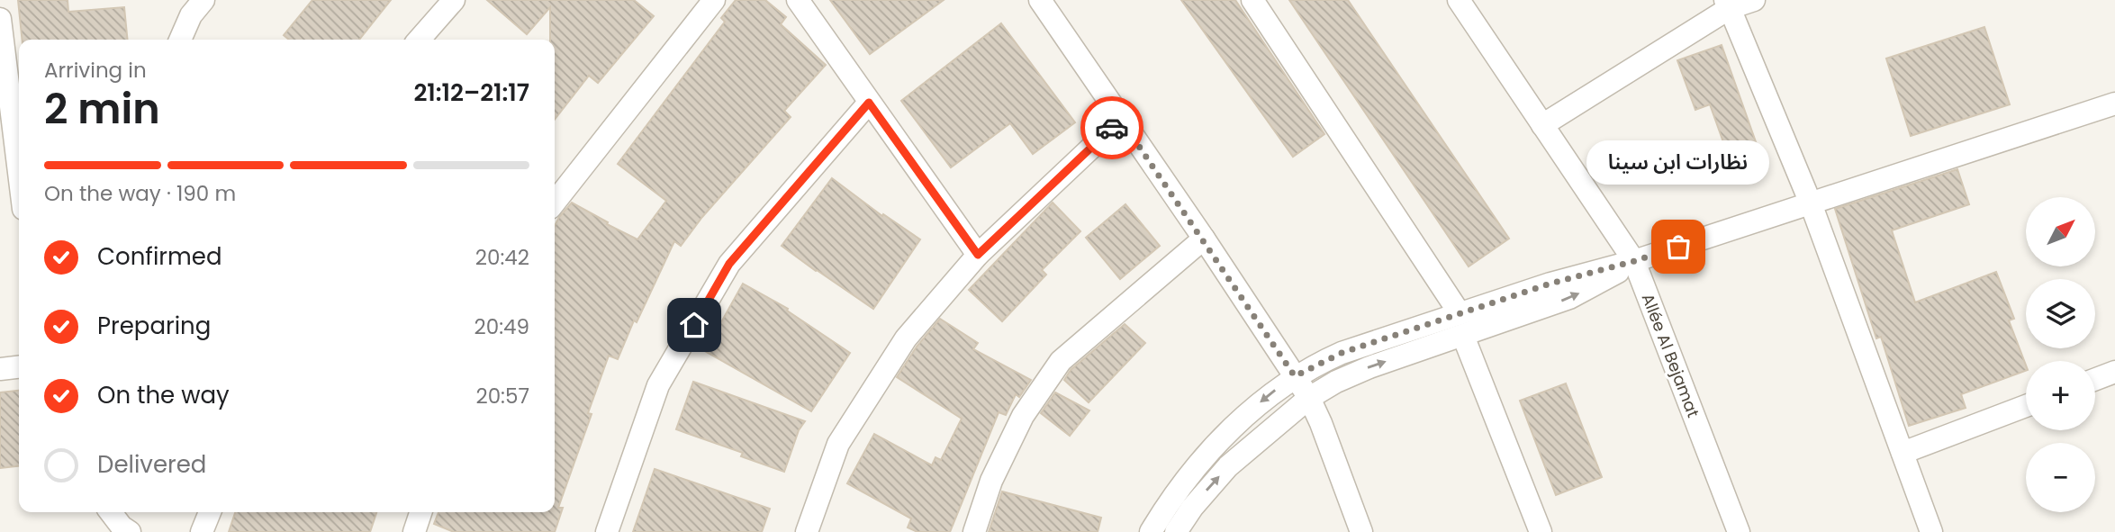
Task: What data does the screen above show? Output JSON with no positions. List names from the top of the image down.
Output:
{
  "streets": {
    "street": ["Allée Al Bejamat"]
  },
  "places": ["نظارات ابن سينا"],
  "north": "top right",
  "page": {
    "heading": ["2 min", "Arriving in", "21:12–21:17"],
    "bubble": "نظارات ابن سينا",
    "bar": "On the way · 190 m",
    "map_buttons": ["+", "−"],
    "list": [
      ["Confirmed", "20:42"],
      ["Preparing", "20:49"],
      ["On the way", "20:57"],
      "Delivered"
    ]
  }
}
